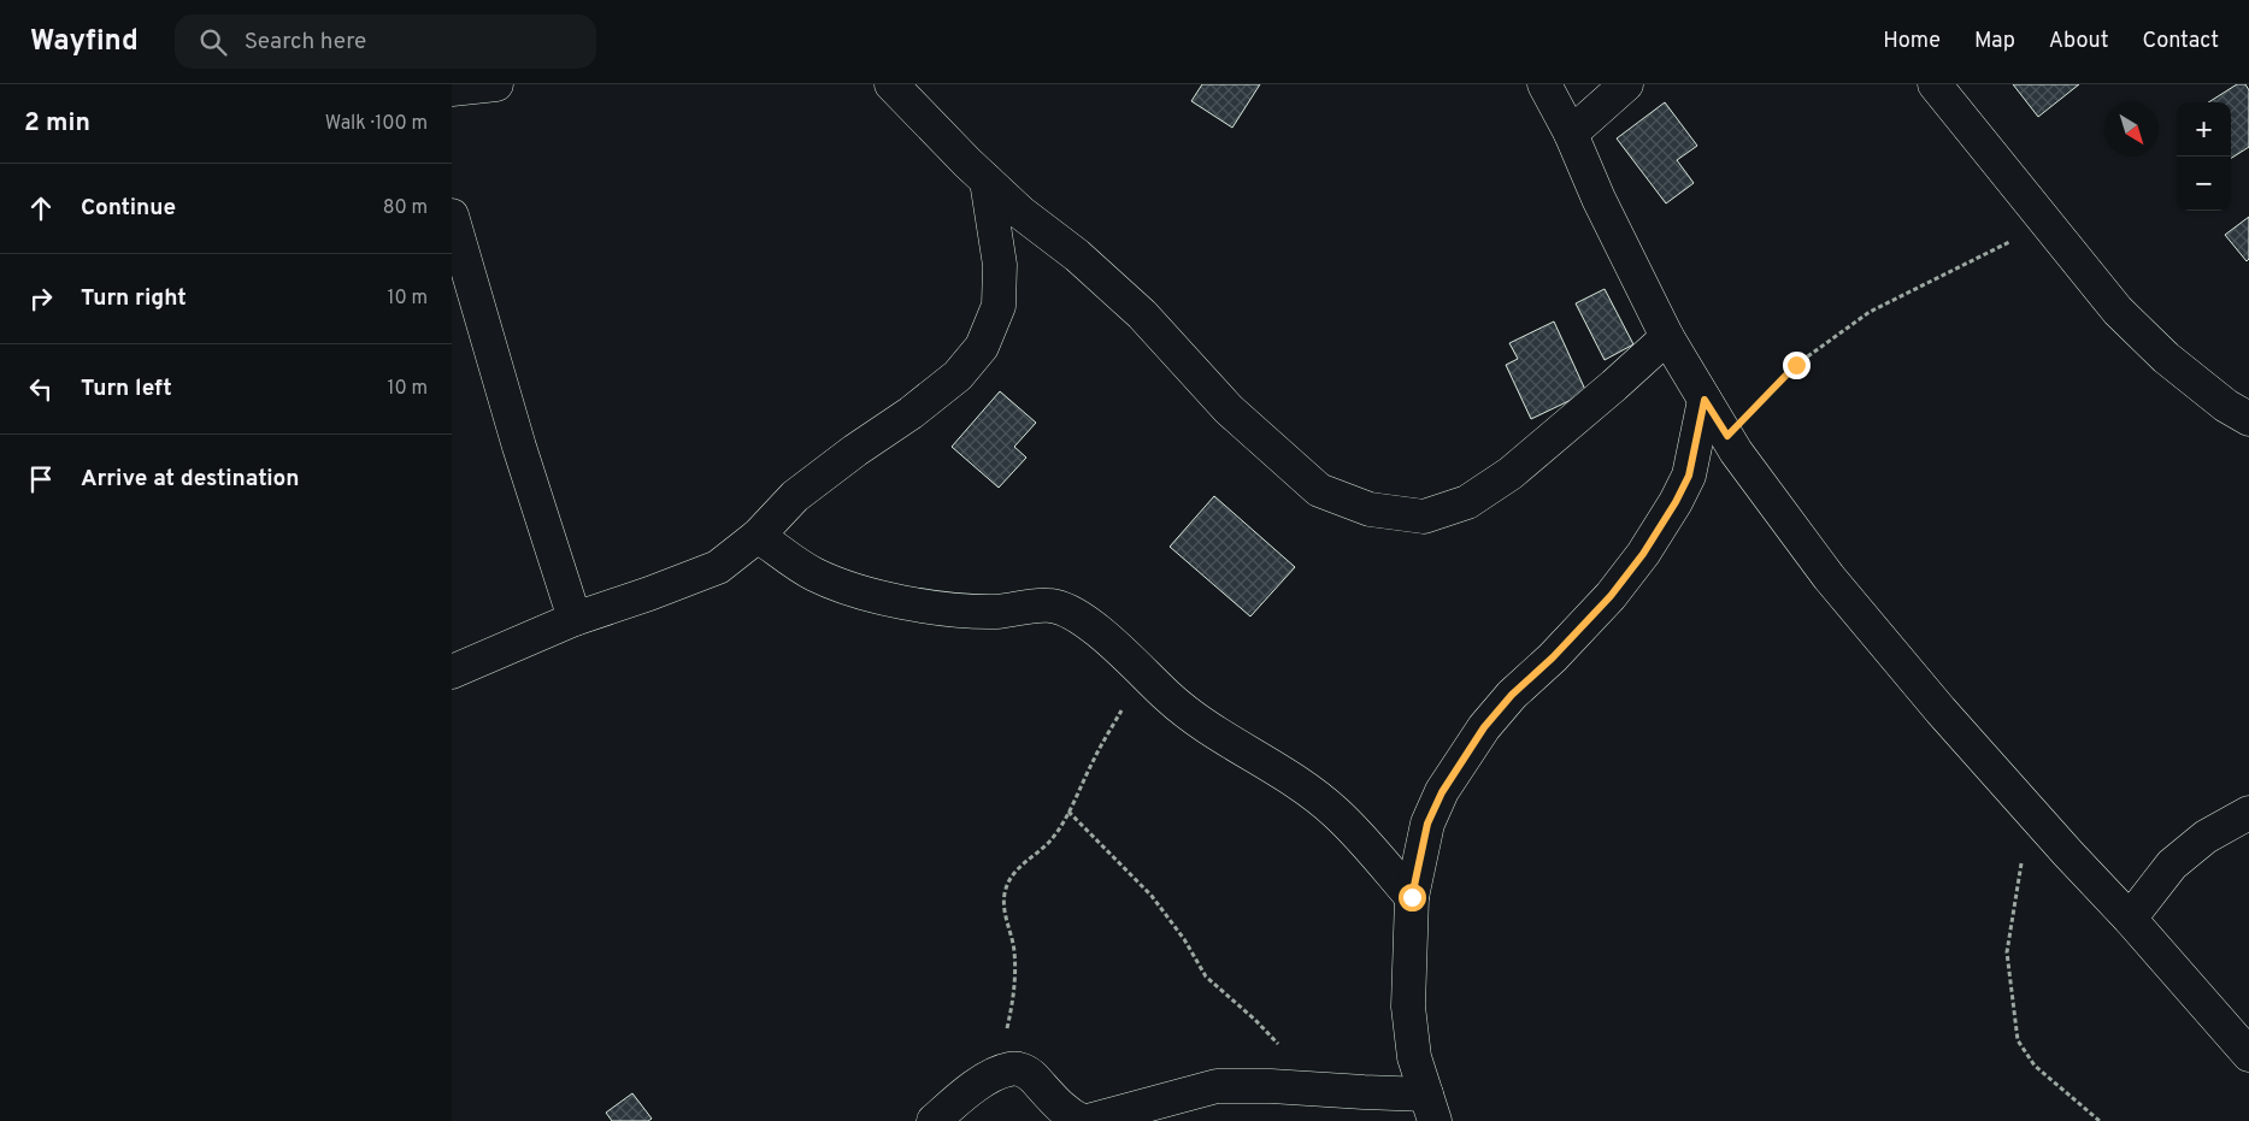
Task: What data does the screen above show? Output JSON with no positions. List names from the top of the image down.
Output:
{
  "north": "bottom right",
  "page": {
    "header": "Wayfind",
    "search": "Search here",
    "nav": [
      "Home",
      "Map",
      "About",
      "Contact"
    ],
    "heading": ["2 min", "Walk · 100 m"],
    "map_buttons": ["+", "−"],
    "list": [
      ["Continue", "80 m"],
      ["Turn right", "10 m"],
      ["Turn left", "10 m"],
      "Arrive at destination"
    ]
  }
}
